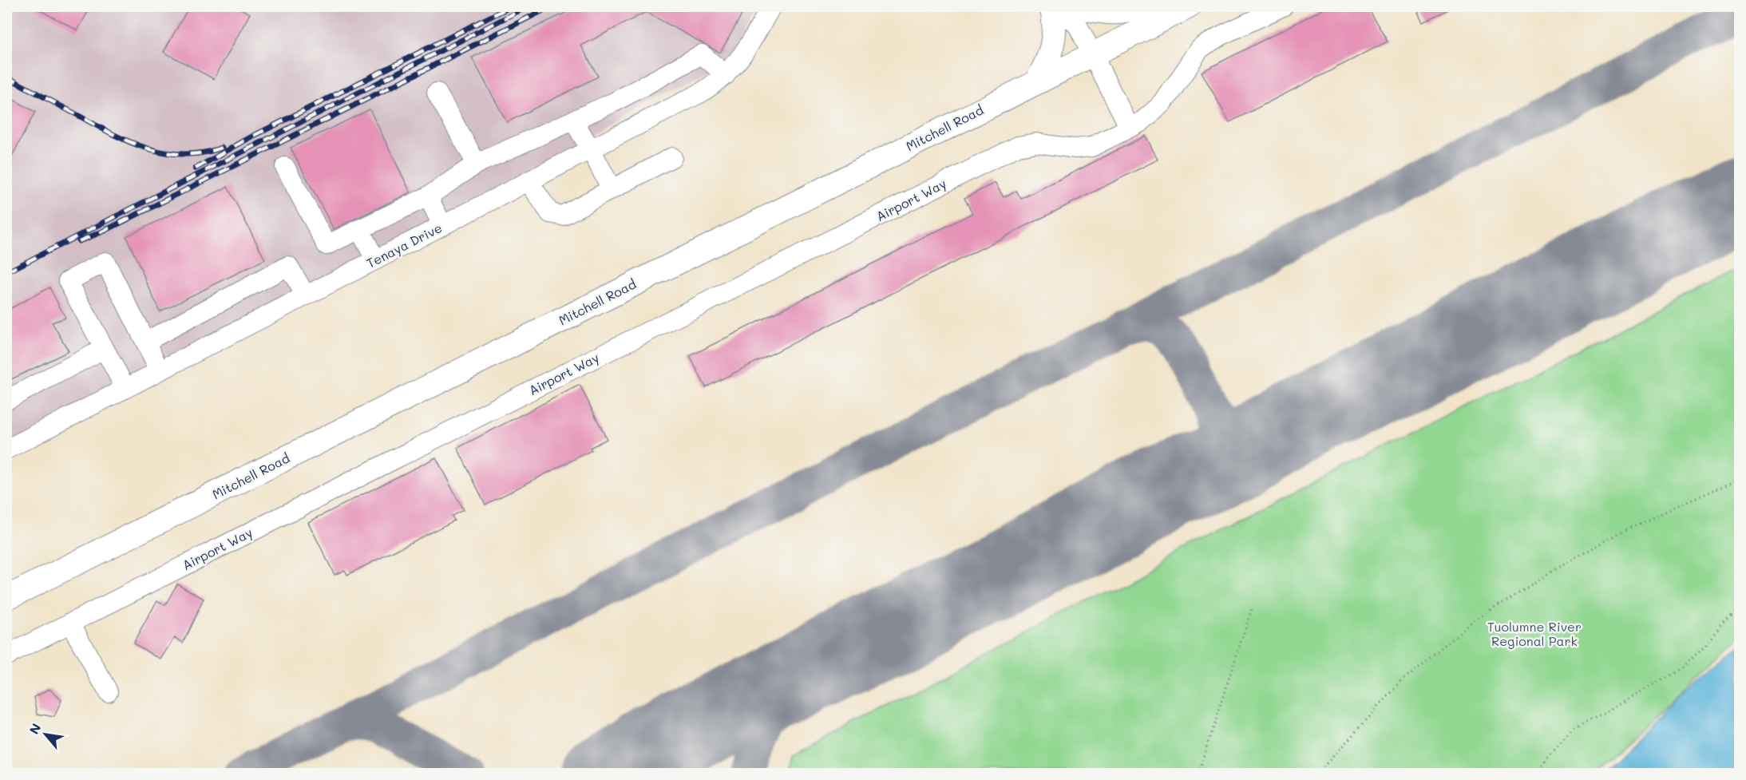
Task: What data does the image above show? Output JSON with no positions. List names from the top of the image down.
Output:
{
  "streets": {
    "main road": ["Mitchell Road"],
    "street": ["Airport Way", "Tenaya Drive"]
  },
  "parks": ["Tuolumne River Regional Park"],
  "north": "top left"
}
